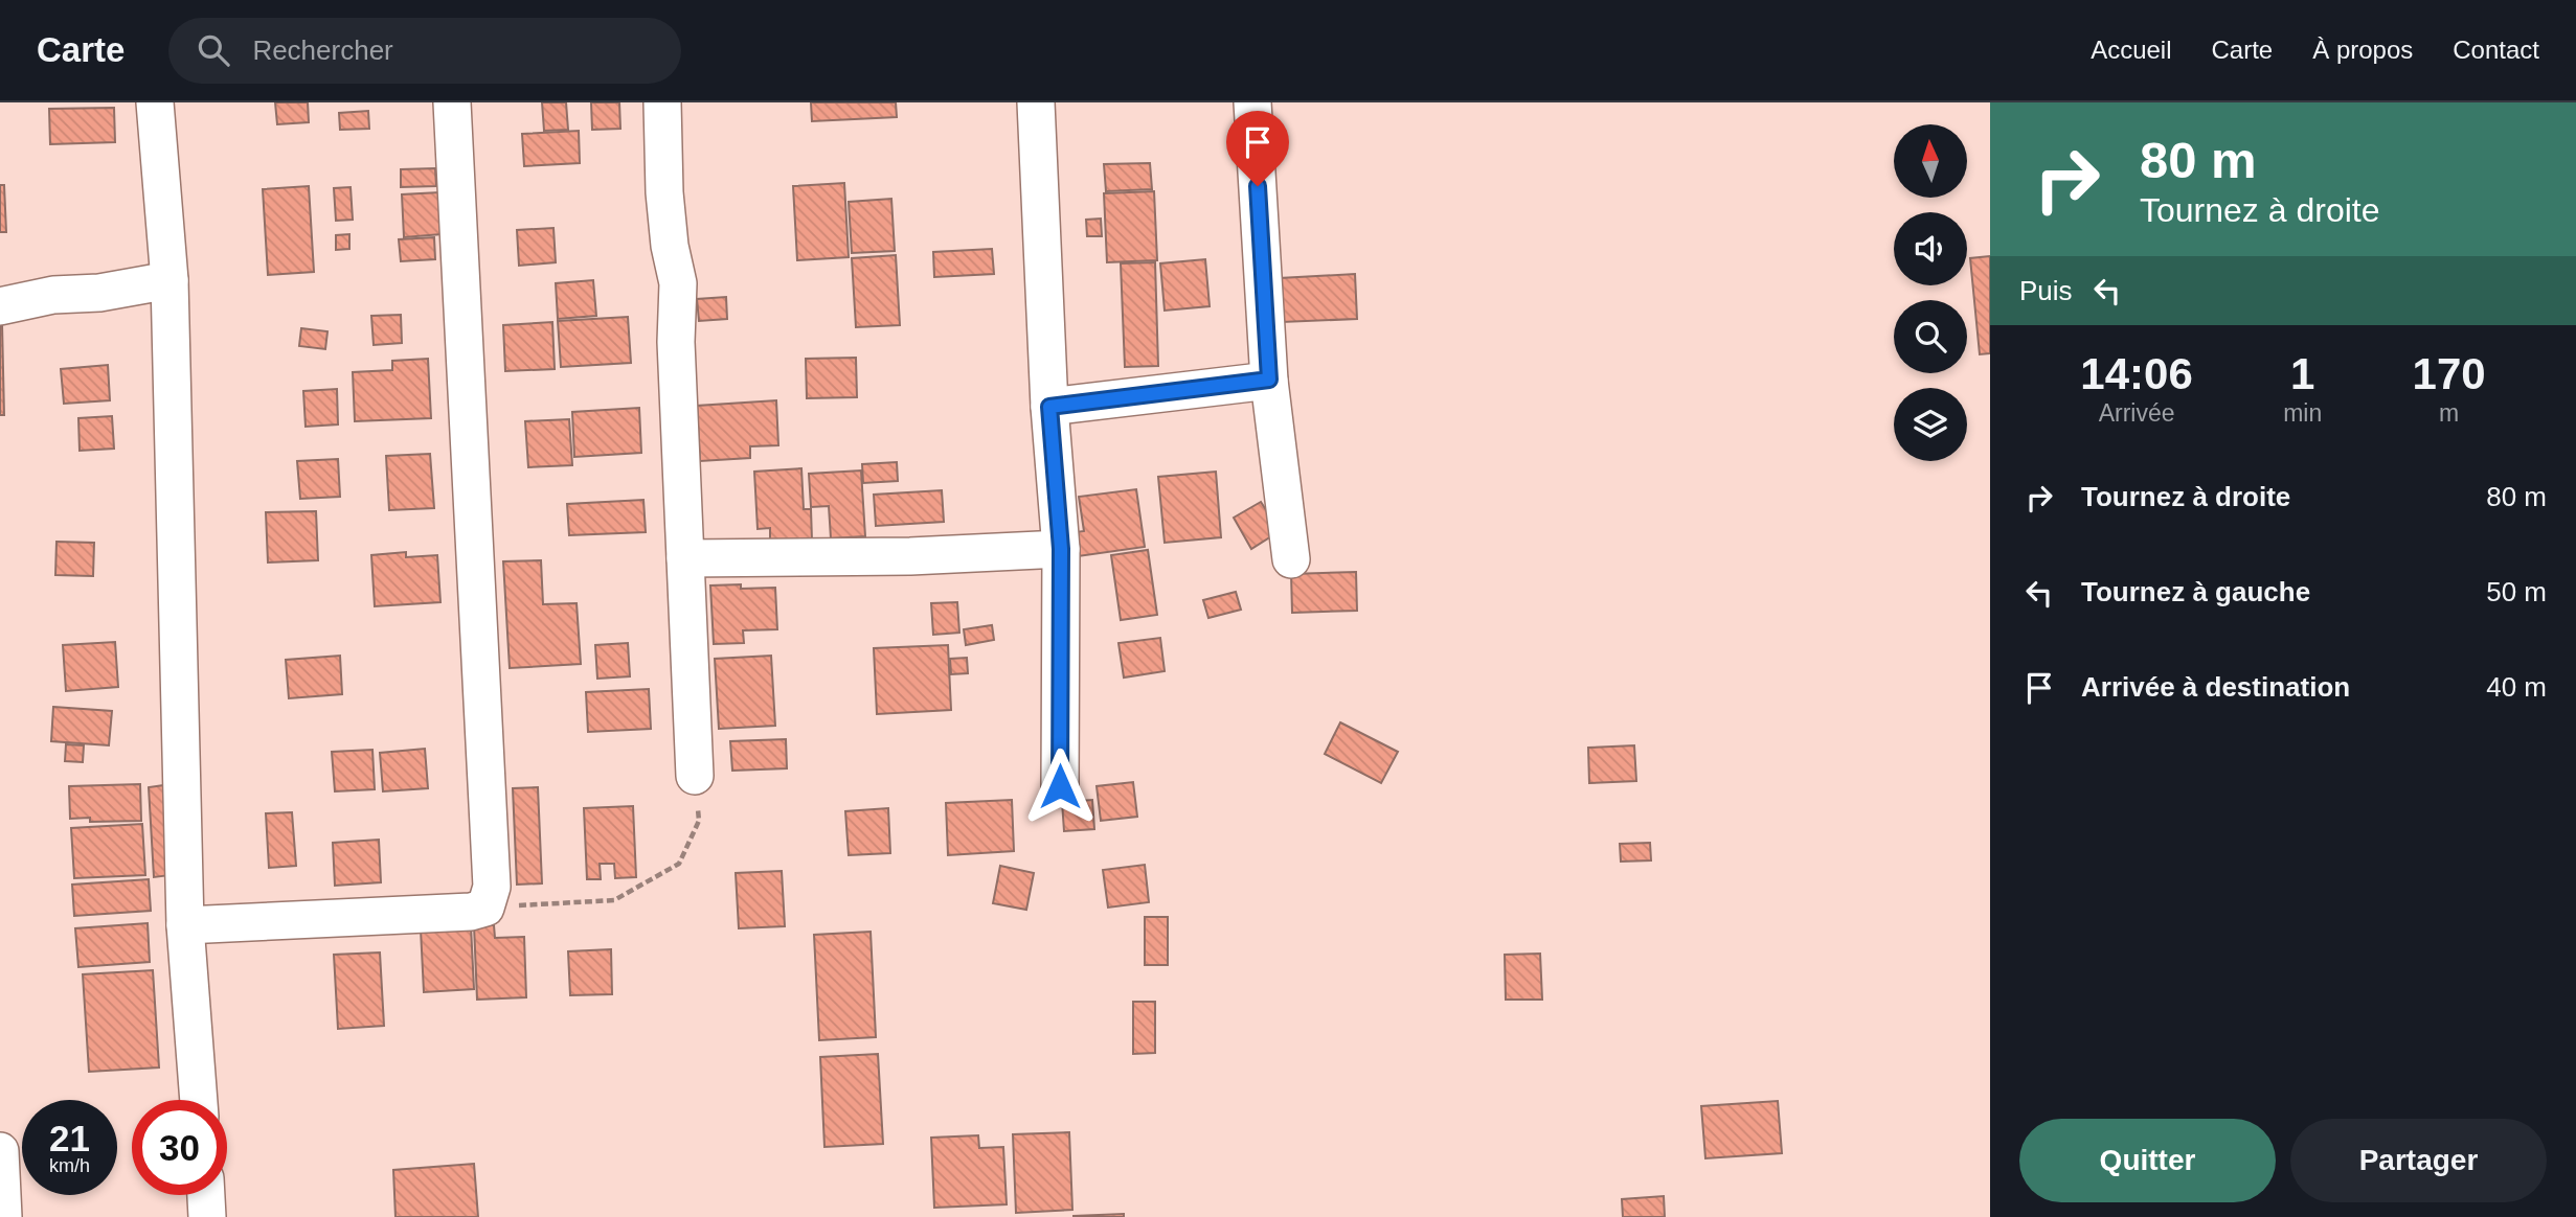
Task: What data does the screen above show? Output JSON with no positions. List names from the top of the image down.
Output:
{
  "north": "top",
  "page": {
    "header": "Carte",
    "search": "Rechercher",
    "nav": [
      "Accueil",
      "Carte",
      "À propos",
      "Contact"
    ],
    "turn": ["80 m", "Tournez à droite"],
    "then": "Puis",
    "eta": [
      "14:06",
      "Arrivée",
      "1",
      "min",
      "170",
      "m"
    ],
    "list": [
      {
        "name": "Tournez à droite",
        "value": "80 m"
      },
      {
        "name": "Tournez à gauche",
        "value": "50 m"
      },
      {
        "name": "Arrivée à destination",
        "value": "40 m"
      }
    ],
    "speed": "21 km/h",
    "limit": "30",
    "buttons": ["Quitter", "Partager"]
  }
}
